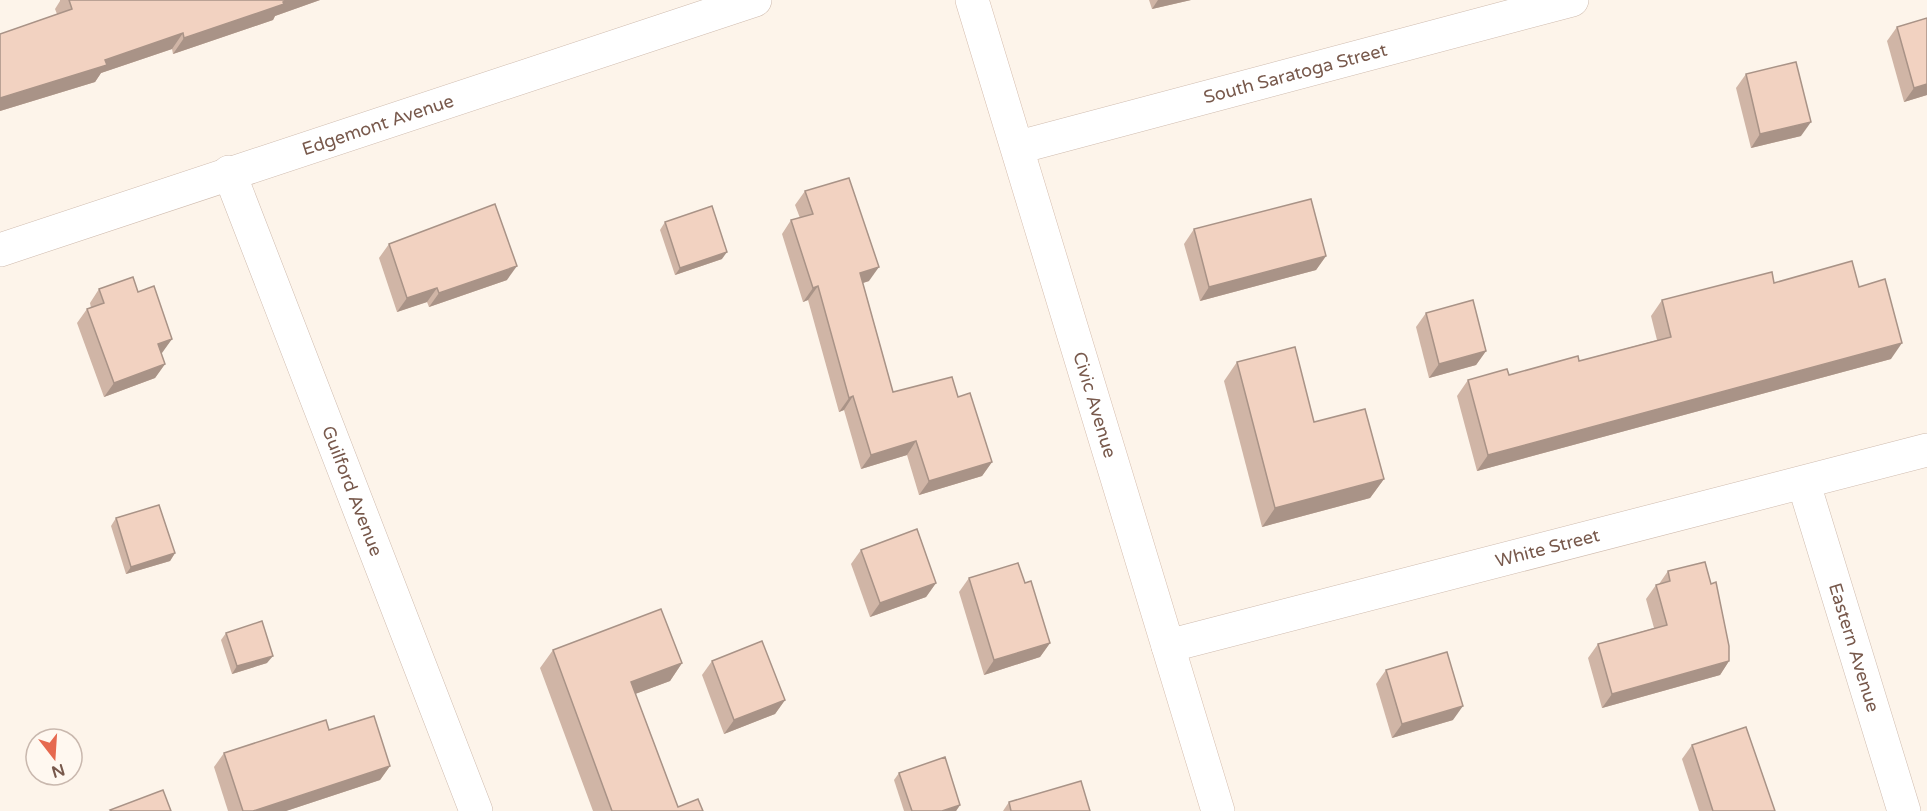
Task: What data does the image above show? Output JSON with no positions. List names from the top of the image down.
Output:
{
  "streets": {
    "street": [
      "South Saratoga Street",
      "Edgemont Avenue",
      "Civic Avenue",
      "Guilford Avenue",
      "White Street",
      "Eastern Avenue"
    ]
  },
  "crossings": [
    ["South Saratoga Street", "Civic Avenue"],
    ["Edgemont Avenue", "Guilford Avenue"],
    ["Civic Avenue", "White Street"],
    ["White Street", "Eastern Avenue"]
  ],
  "north": "bottom"
}
